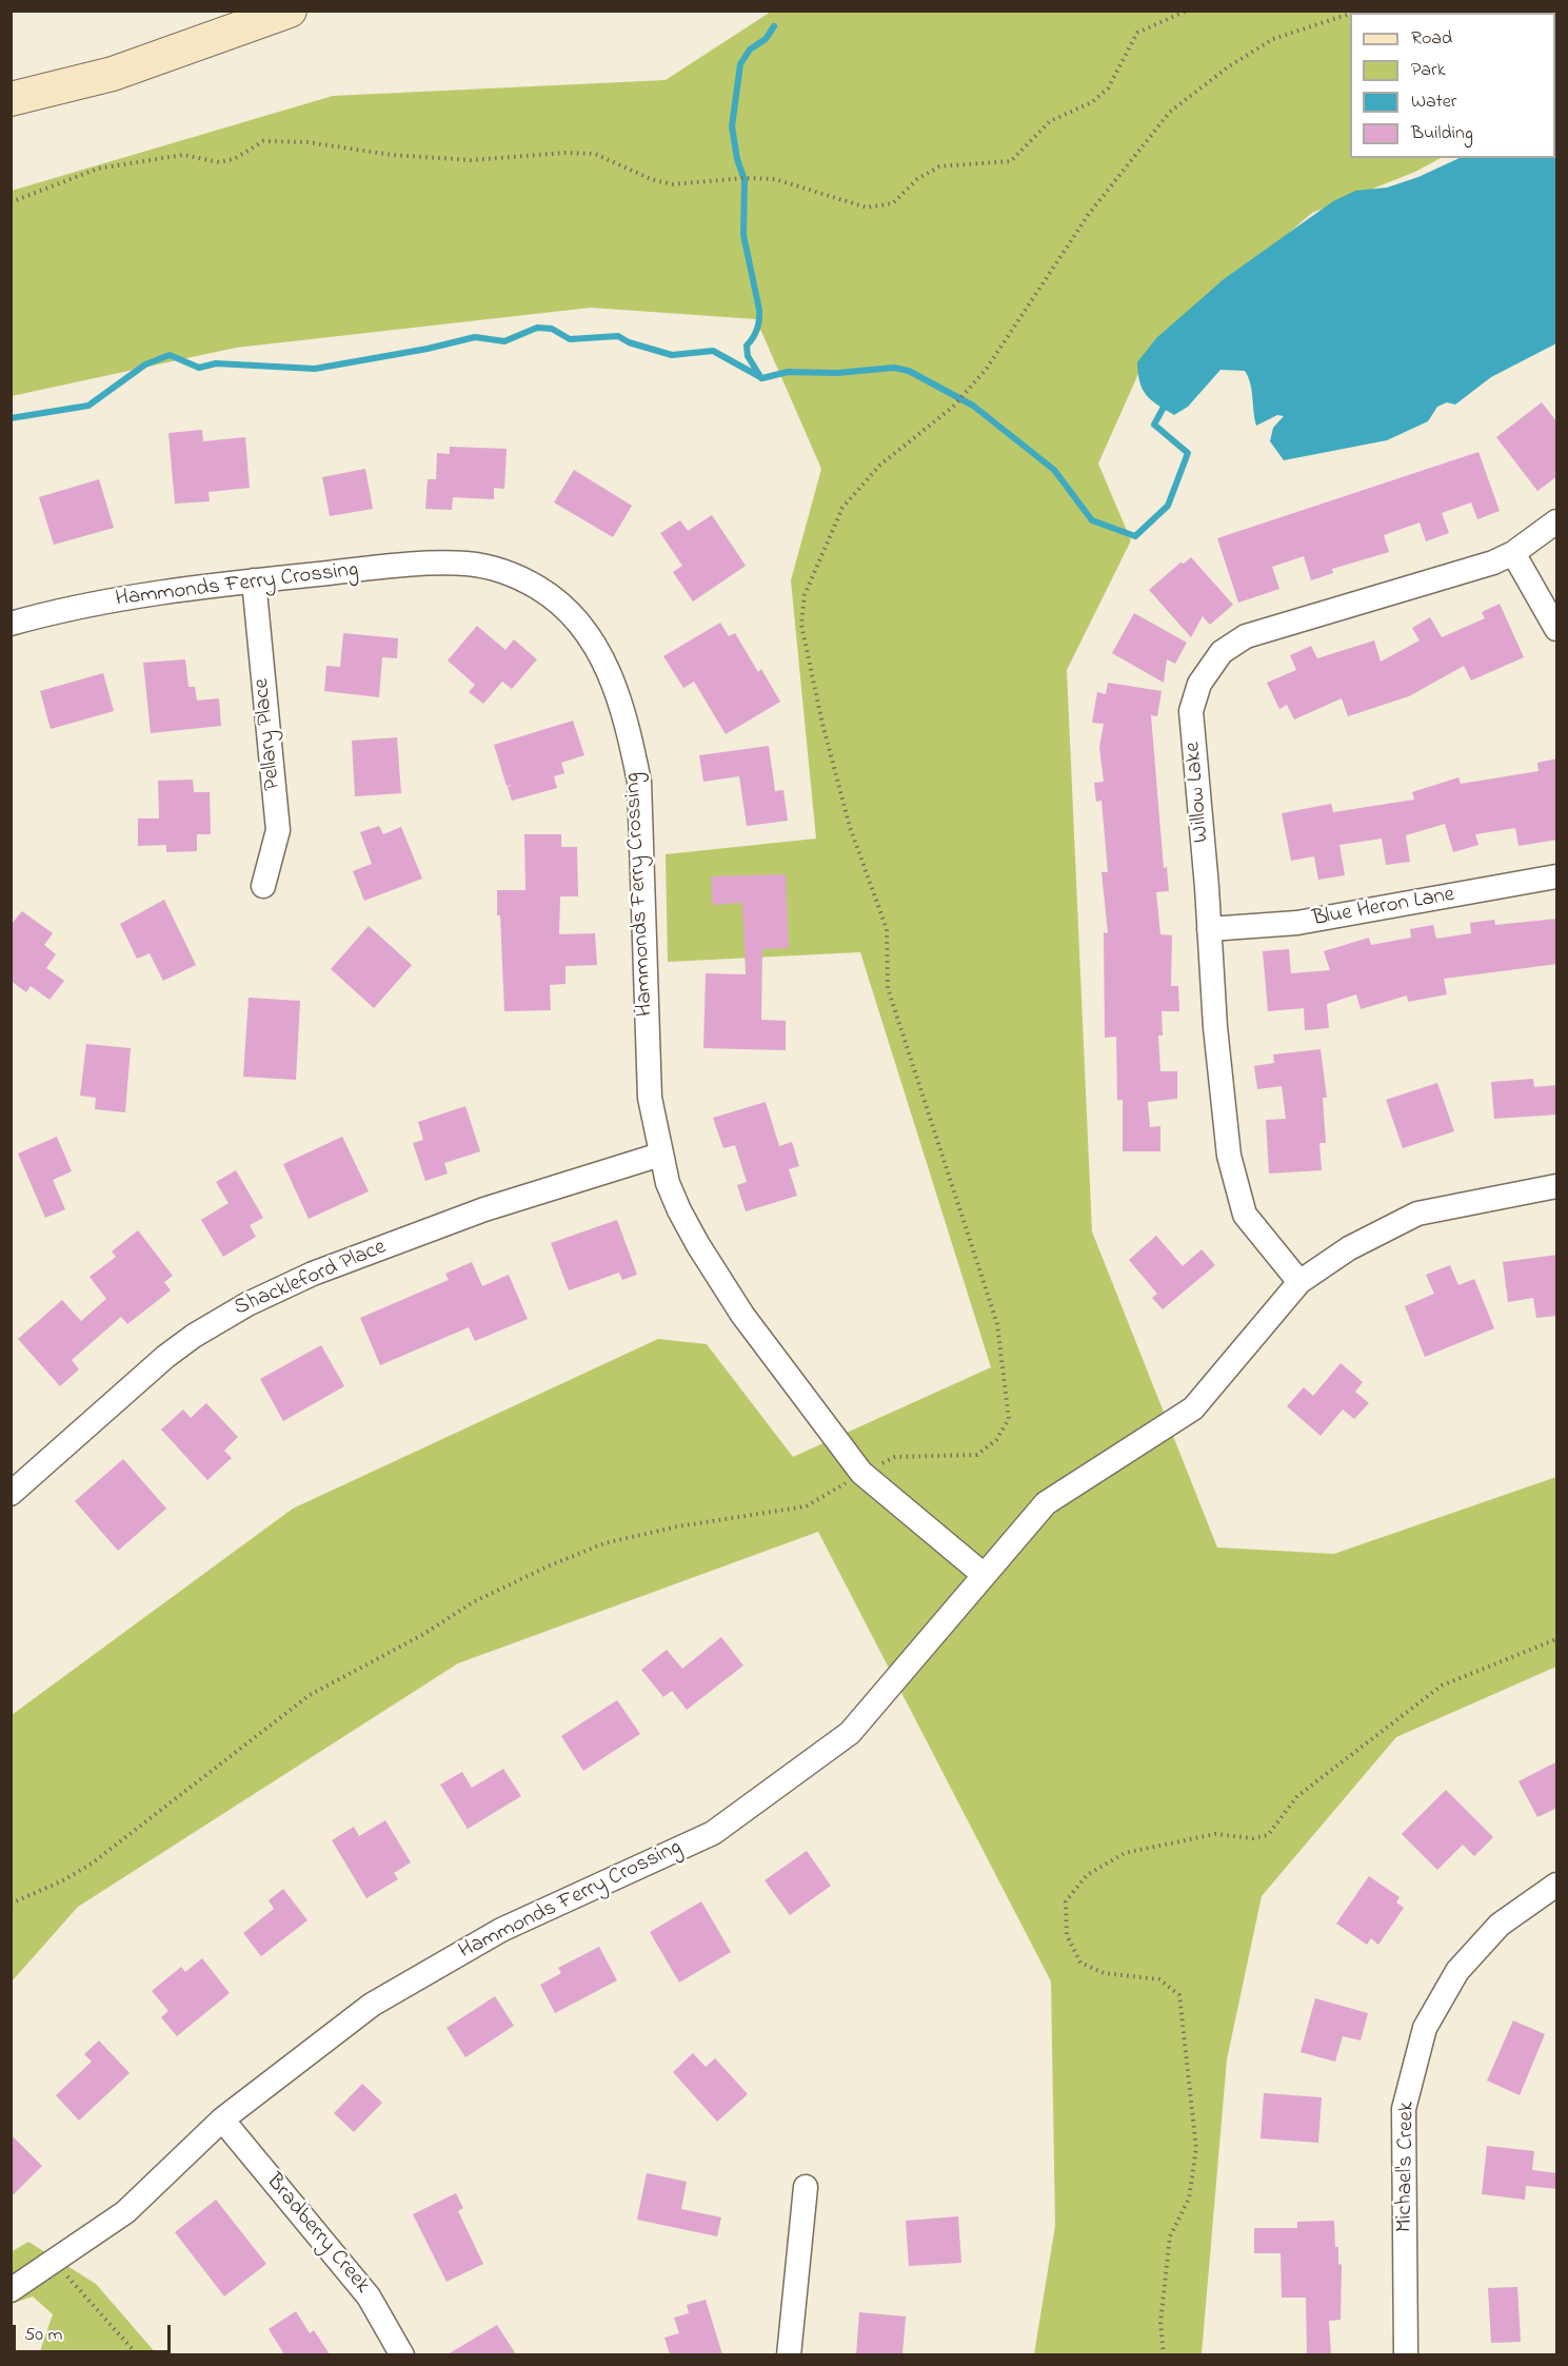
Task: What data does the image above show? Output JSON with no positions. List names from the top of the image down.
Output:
{
  "streets": {
    "street": [
      "Hammonds Ferry Crossing",
      "Pellary Place",
      "Willow Lake",
      "Blue Heron Lane",
      "Shackleford Place",
      "Michael's Creek",
      "Bradberry Creek"
    ]
  },
  "crossings": [
    ["Hammonds Ferry Crossing", "Pellary Place"],
    ["Hammonds Ferry Crossing", "Willow Lake"],
    ["Hammonds Ferry Crossing", "Shackleford Place"],
    ["Hammonds Ferry Crossing", "Bradberry Creek"],
    ["Willow Lake", "Blue Heron Lane"]
  ],
  "legend": [
    "Road",
    "Park",
    "Water",
    "Building"
  ],
  "scale_bar": "50 m"
}
